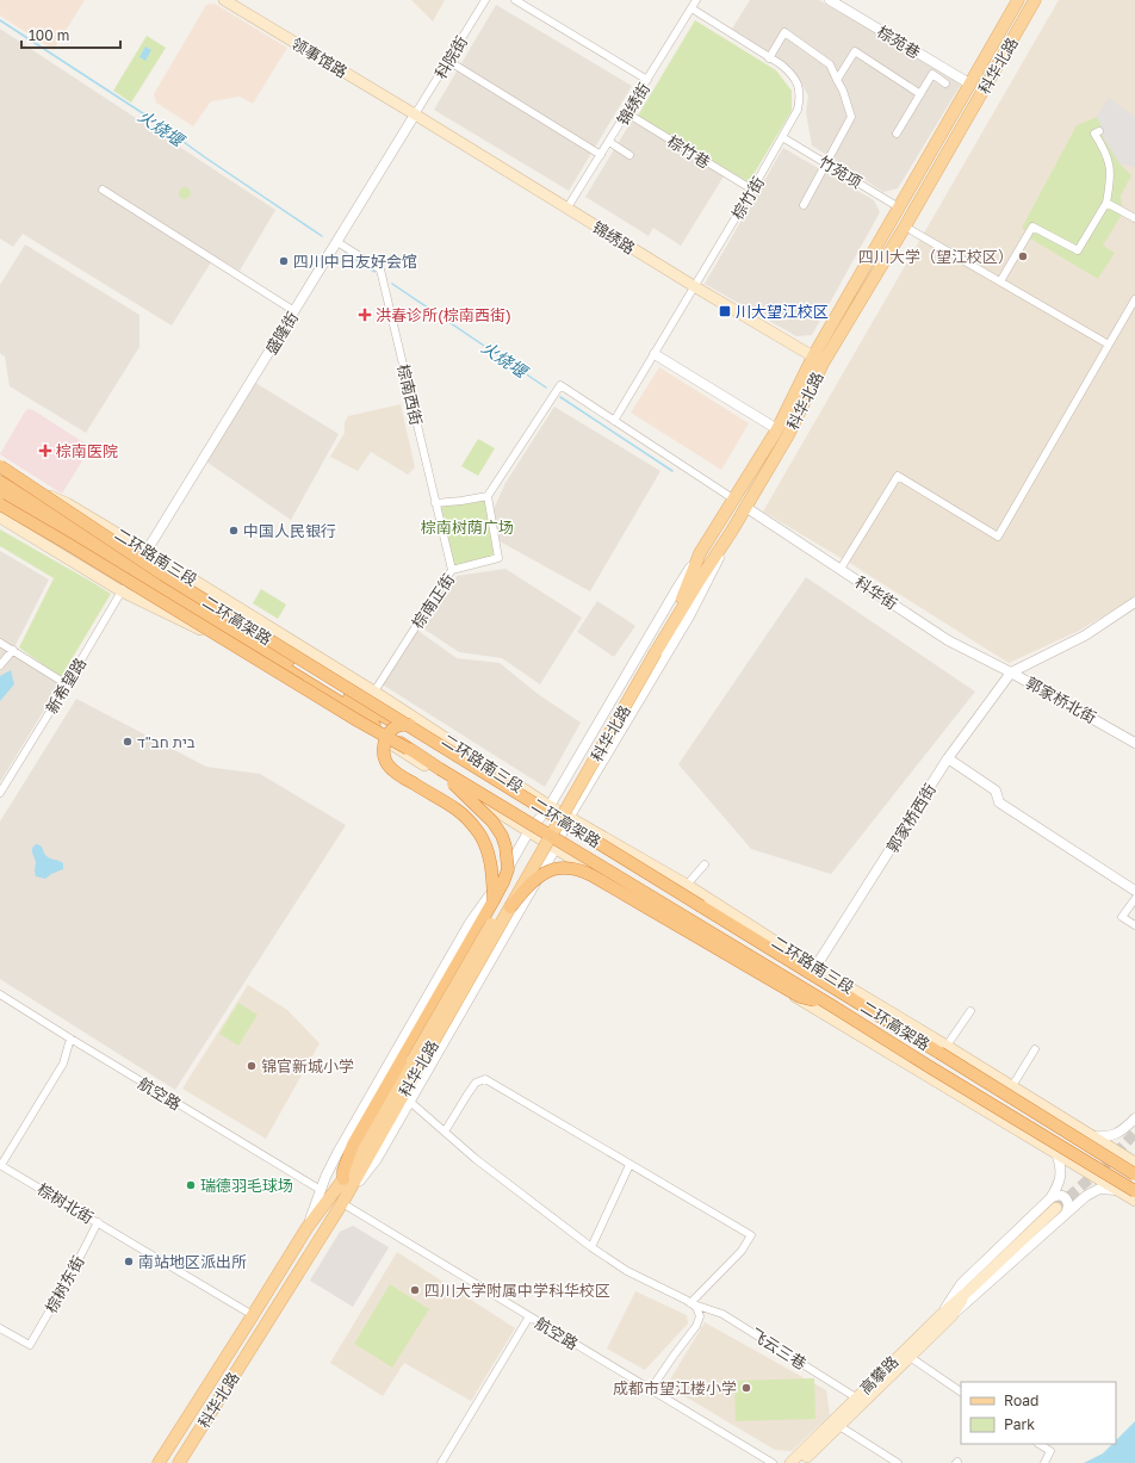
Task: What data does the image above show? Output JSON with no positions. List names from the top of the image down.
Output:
{
  "streets": {
    "highway": ["二环高架路"],
    "main road": [
      "领事馆路",
      "科华北路",
      "锦绣路",
      "二环路南三段",
      "高攀路"
    ],
    "street": [
      "棕苑巷",
      "科院街",
      "锦绣街",
      "棕竹巷",
      "竹苑项",
      "棕竹街",
      "盛隆街",
      "棕南西街",
      "科华街",
      "棕南正街",
      "新希望路",
      "郭家桥北街",
      "郭家桥西街",
      "航空路",
      "棕树北街",
      "棕树东街",
      "飞云三巷"
    ]
  },
  "crossings": [
    ["棕苑巷", "科华北路"],
    ["领事馆路", "科院街"],
    ["领事馆路", "锦绣路"],
    ["领事馆路", "盛隆街"],
    ["科院街", "锦绣路"],
    ["科院街", "盛隆街"],
    ["科华北路", "竹苑项"],
    ["科华北路", "锦绣路"],
    ["科华北路", "科华街"],
    ["科华北路", "航空路"],
    ["科华北路", "棕树北街"],
    ["锦绣街", "棕竹巷"],
    ["锦绣街", "棕竹街"],
    ["锦绣街", "锦绣路"],
    ["棕竹巷", "棕竹街"],
    ["竹苑项", "棕竹街"],
    ["棕竹街", "锦绣路"],
    ["锦绣路", "盛隆街"],
    ["盛隆街", "棕南西街"],
    ["盛隆街", "二环路南三段"],
    ["棕南西街", "棕南正街"],
    ["二环路南三段", "棕南正街"],
    ["二环路南三段", "郭家桥西街"],
    ["科华街", "郭家桥北街"],
    ["科华街", "郭家桥西街"],
    ["郭家桥北街", "郭家桥西街"],
    ["航空路", "棕树北街"],
    ["棕树北街", "棕树东街"],
    ["飞云三巷", "高攀路"]
  ],
  "water": ["火烧堰"],
  "parks": ["棕南树荫广场"],
  "places": {
    "other": [
      "四川大学（望江校区）",
      "四川中日友好会馆",
      "中国人民银行",
      "בית חב\"ד",
      "锦官新城小学",
      "瑞德羽毛球场",
      "南站地区派出所",
      "四川大学附属中学科华校区",
      "成都市望江楼小学"
    ],
    "transit": ["川大望江校区"],
    "health": ["洪春诊所(棕南西街)", "棕南医院"]
  },
  "legend": ["Road", "Park"],
  "scale_bar": "100 m"
}
